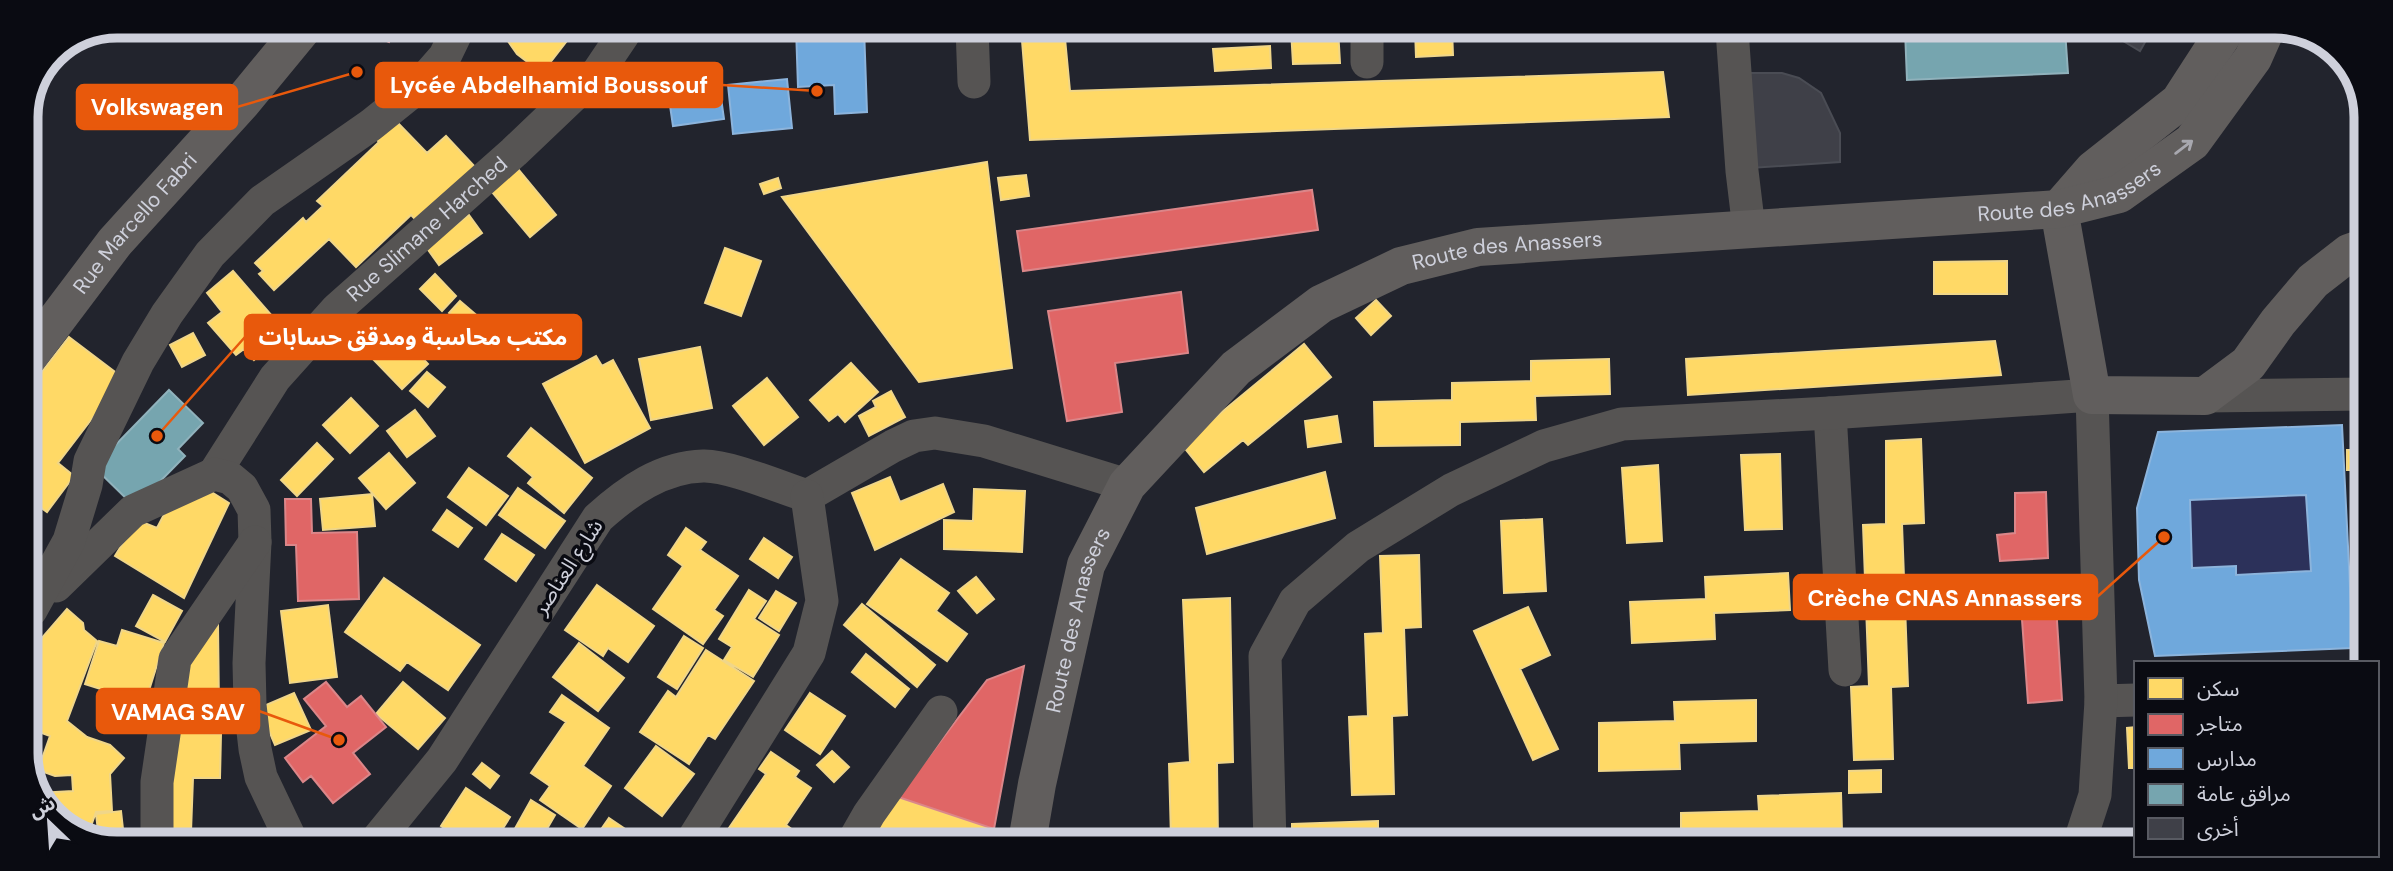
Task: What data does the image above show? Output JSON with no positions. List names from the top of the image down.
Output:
{
  "streets": {
    "main road": ["Route des Anassers", "Rue Marcello Fabri"],
    "street": ["Rue Slimane Harched", "شارع العناصر"]
  },
  "places": [
    "Volkswagen",
    "Lycée Abdelhamid Boussouf",
    "مكتب محاسبة ومدقق حسابات",
    "Crèche CNAS Annassers",
    "VAMAG SAV"
  ],
  "legend": [
    "سكن",
    "متاجر",
    "مدارس",
    "مرافق عامة",
    "أخرى"
  ],
  "north": "top left"
}
